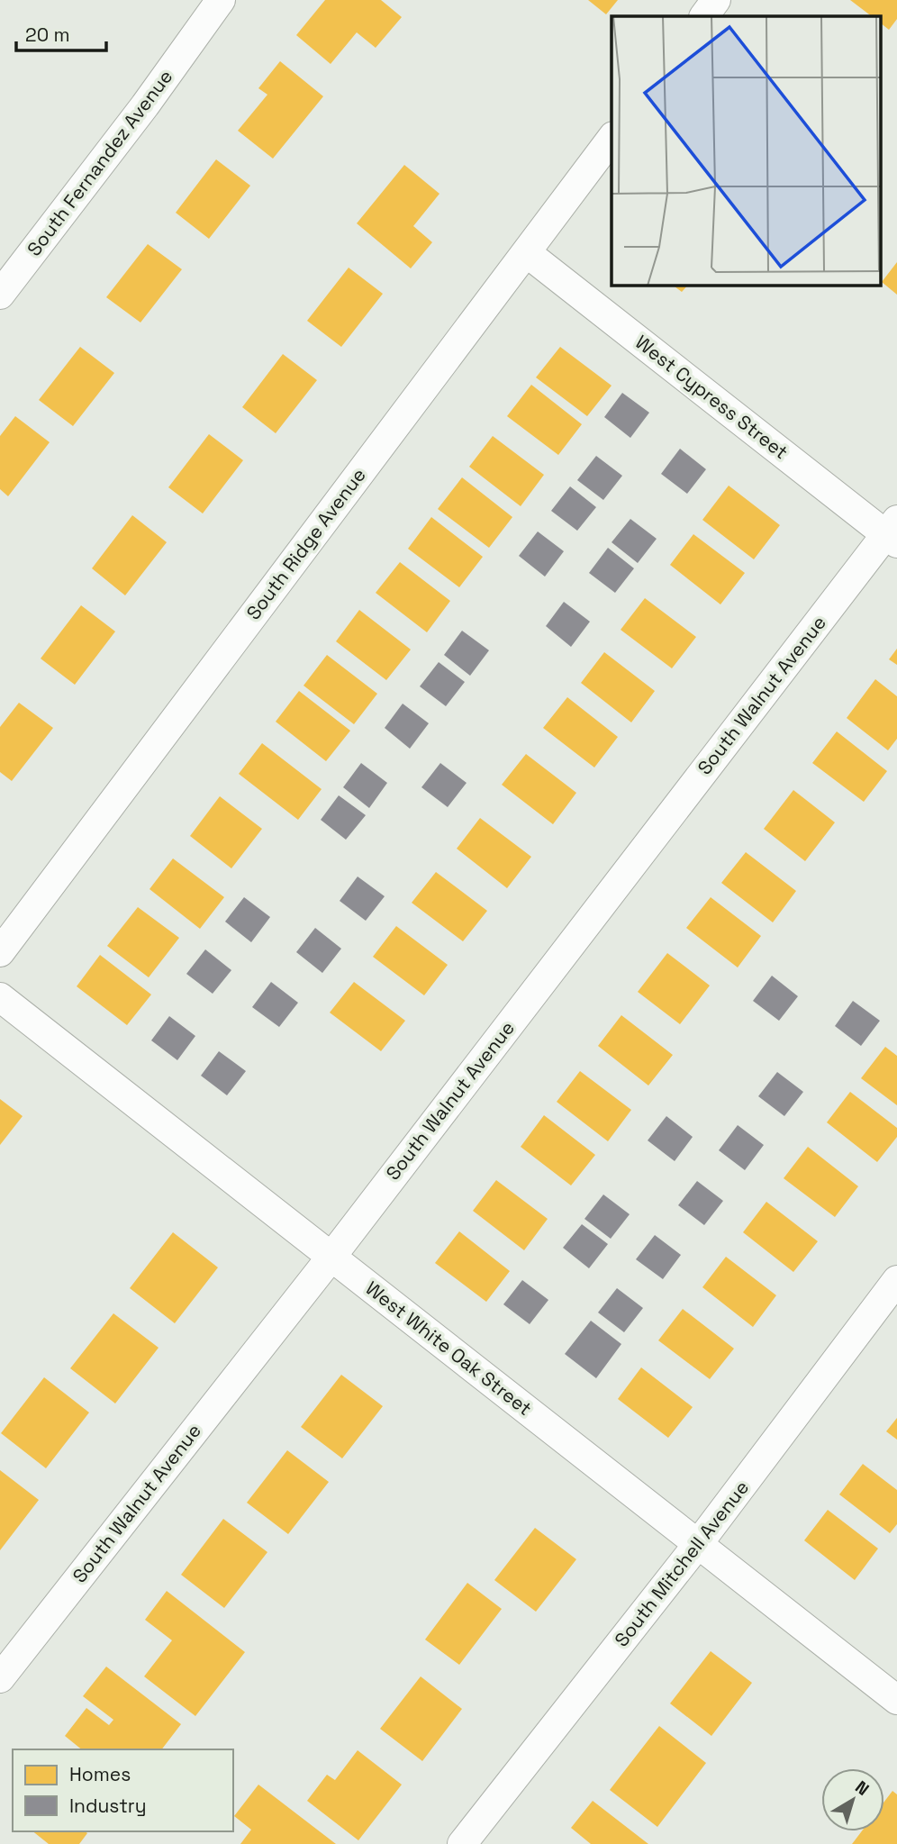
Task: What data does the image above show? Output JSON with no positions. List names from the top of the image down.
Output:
{
  "streets": {
    "street": [
      "South Fernandez Avenue",
      "West Cypress Street",
      "South Ridge Avenue",
      "South Walnut Avenue",
      "West White Oak Street",
      "South Mitchell Avenue"
    ]
  },
  "crossings": [
    ["West Cypress Street", "South Ridge Avenue"],
    ["West Cypress Street", "South Walnut Avenue"],
    ["South Walnut Avenue", "West White Oak Street"],
    ["West White Oak Street", "South Mitchell Avenue"]
  ],
  "legend": ["Homes", "Industry"],
  "scale_bar": "20 m",
  "north": "top right"
}
